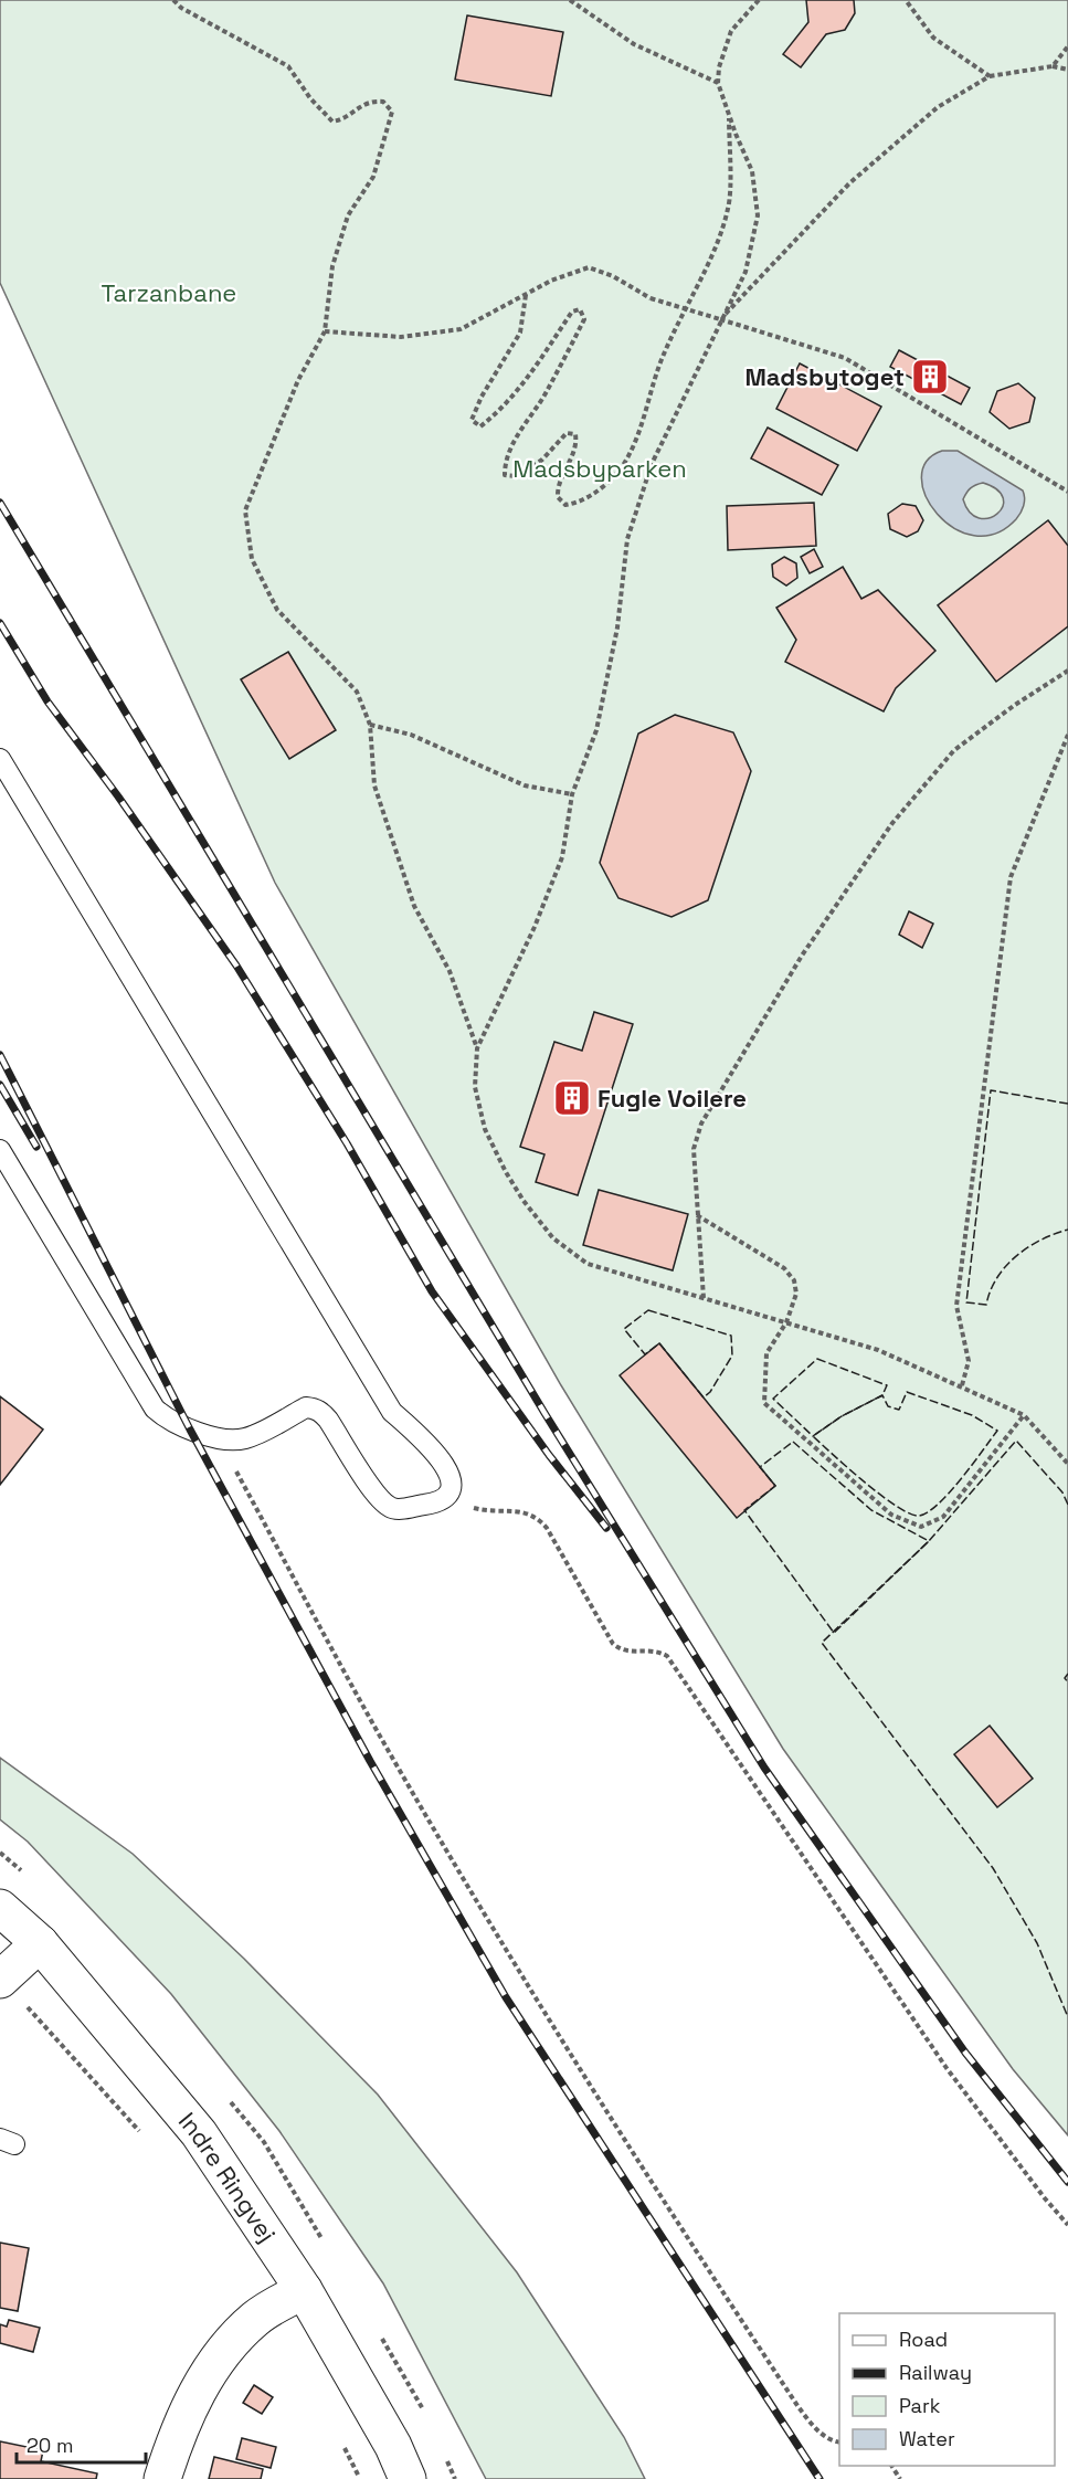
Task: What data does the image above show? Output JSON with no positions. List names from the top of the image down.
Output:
{
  "streets": {
    "street": ["Indre Ringvej"]
  },
  "parks": ["Tarzanbane", "Madsbyparken"],
  "places": {
    "building": ["Madsbytoget", "Fugle Voilere"]
  },
  "legend": [
    "Road",
    "Railway",
    "Park",
    "Water"
  ],
  "scale_bar": "20 m"
}
